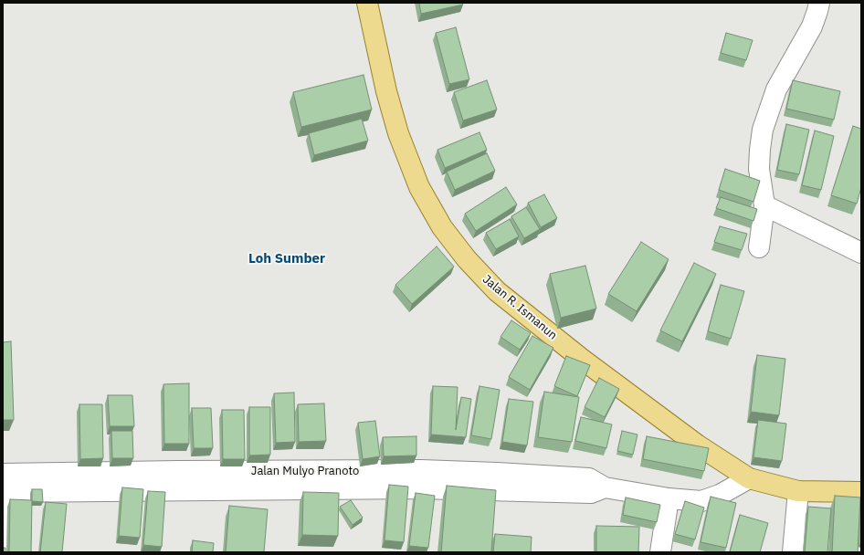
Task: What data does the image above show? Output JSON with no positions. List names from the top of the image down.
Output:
{
  "streets": {
    "main road": ["Jalan R. Ismanun"],
    "street": ["Jalan Mulyo Pranoto"]
  },
  "crossings": [
    ["Jalan R. Ismanun", "Jalan Mulyo Pranoto"]
  ],
  "districts": ["Loh Sumber"]
}
